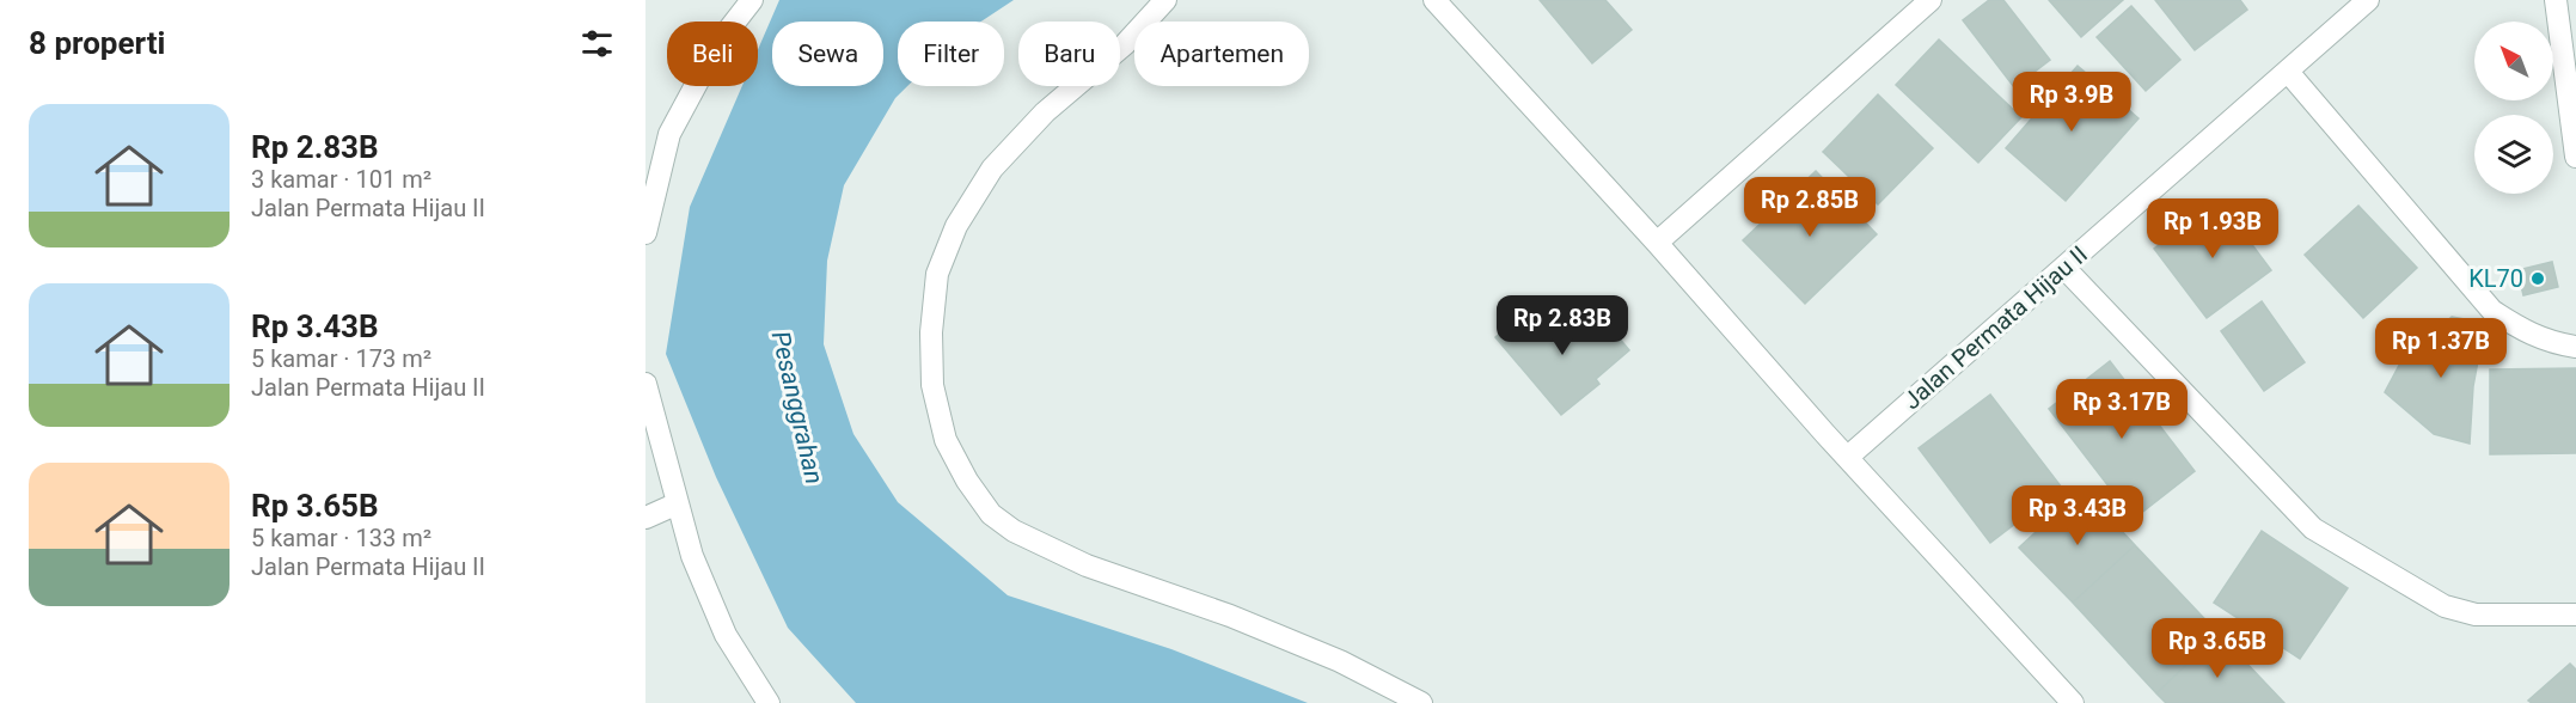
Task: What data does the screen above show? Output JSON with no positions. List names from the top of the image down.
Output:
{
  "streets": {
    "street": ["Jalan Permata Hijau II"]
  },
  "water": ["Pesanggrahan"],
  "places": ["KL70"],
  "north": "top left",
  "page": {
    "heading": "8 properti",
    "chip": [
      "Beli",
      "Sewa",
      "Filter",
      "Baru",
      "Apartemen"
    ],
    "price": [
      "Rp 3.9B",
      "Rp 2.85B",
      "Rp 1.93B",
      "Rp 2.83B",
      "Rp 1.37B",
      "Rp 3.17B",
      "Rp 3.43B",
      "Rp 3.65B"
    ],
    "list": [
      {
        "name": "Rp 2.83B",
        "note": "3 kamar · 101 m² · Jalan Permata Hijau II"
      },
      {
        "name": "Rp 3.43B",
        "note": "5 kamar · 173 m² · Jalan Permata Hijau II"
      },
      {
        "name": "Rp 3.65B",
        "note": "5 kamar · 133 m² · Jalan Permata Hijau II"
      }
    ]
  }
}
